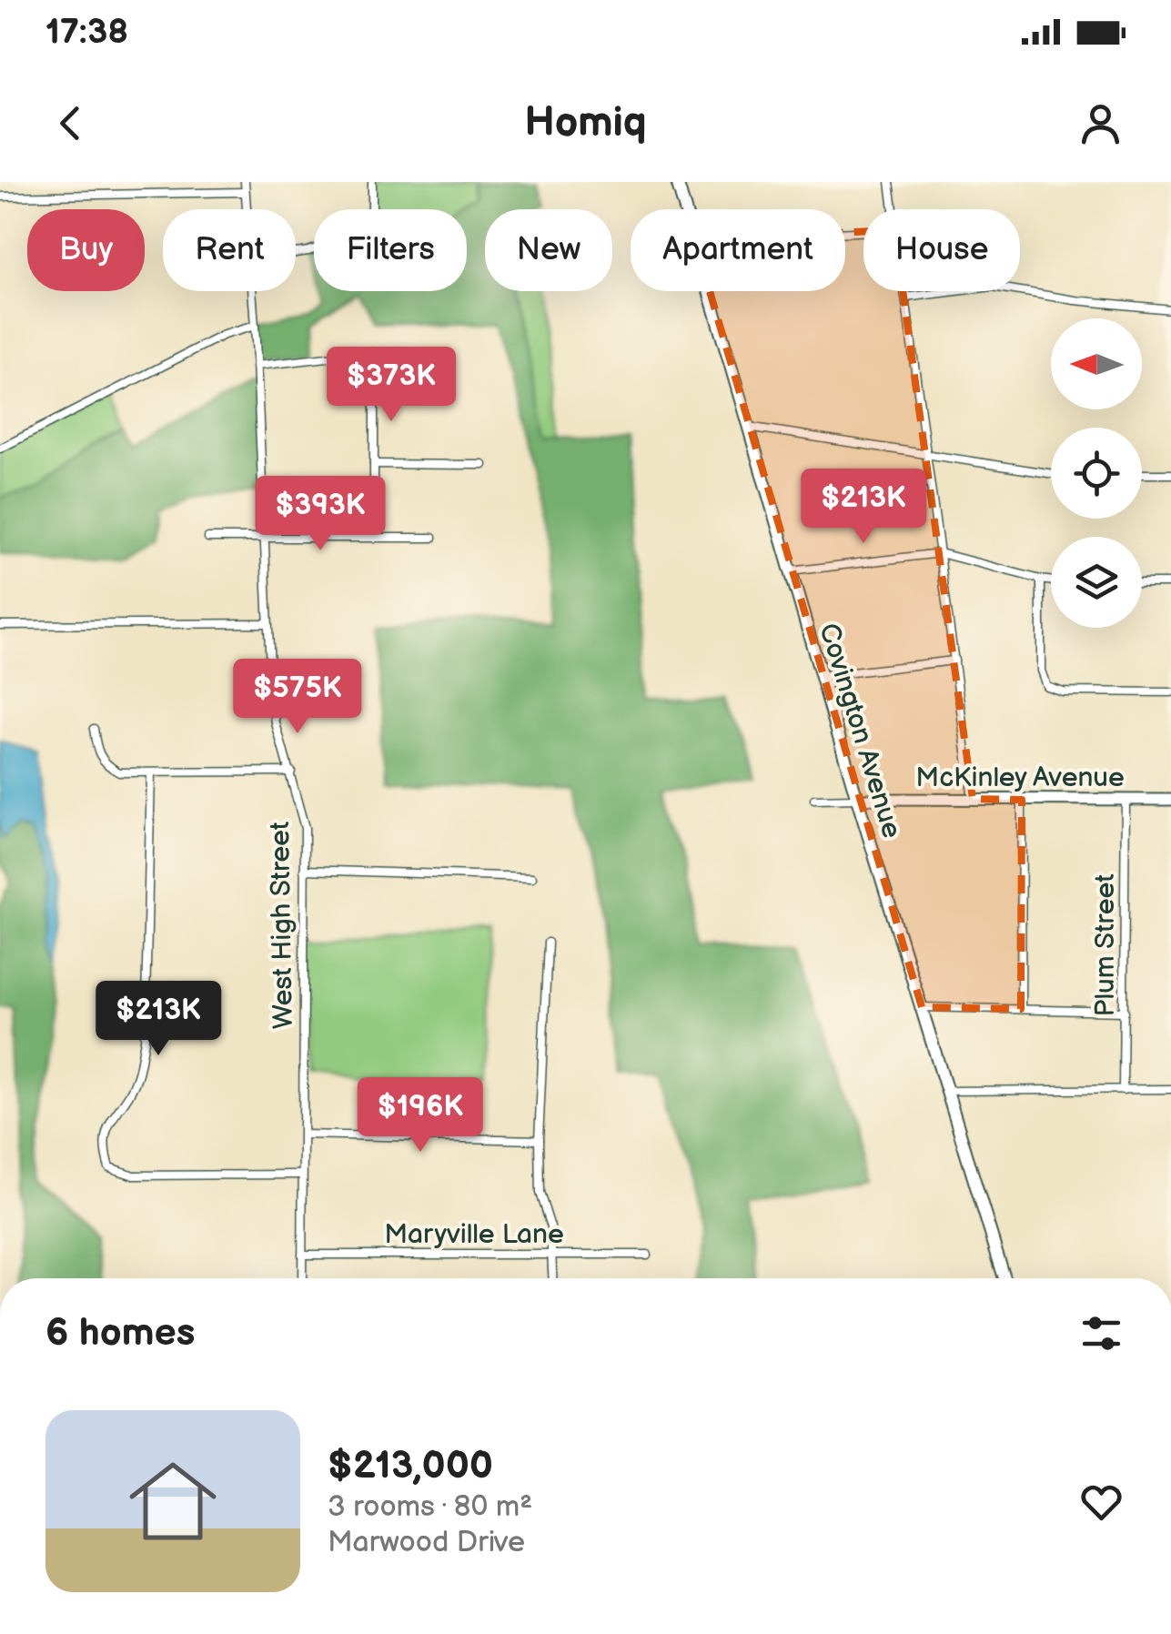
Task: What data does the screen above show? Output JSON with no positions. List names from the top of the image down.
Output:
{
  "streets": {
    "main road": ["Covington Avenue"],
    "street": [
      "McKinley Avenue",
      "West High Street",
      "Plum Street",
      "Maryville Lane"
    ]
  },
  "crossings": [
    ["Covington Avenue", "McKinley Avenue"],
    ["McKinley Avenue", "Plum Street"],
    ["West High Street", "Maryville Lane"]
  ],
  "north": "left",
  "page": {
    "status": "17:38",
    "header": "Homiq",
    "chip": [
      "Buy",
      "Rent",
      "Filters",
      "New",
      "Apartment",
      "House"
    ],
    "price": [
      "$373K",
      "$213K",
      "$393K",
      "$575K",
      "$213K",
      "$196K"
    ],
    "heading": "6 homes",
    "list": [
      {
        "name": "$213,000",
        "note": "3 rooms · 80 m² · Marwood Drive"
      }
    ]
  }
}
